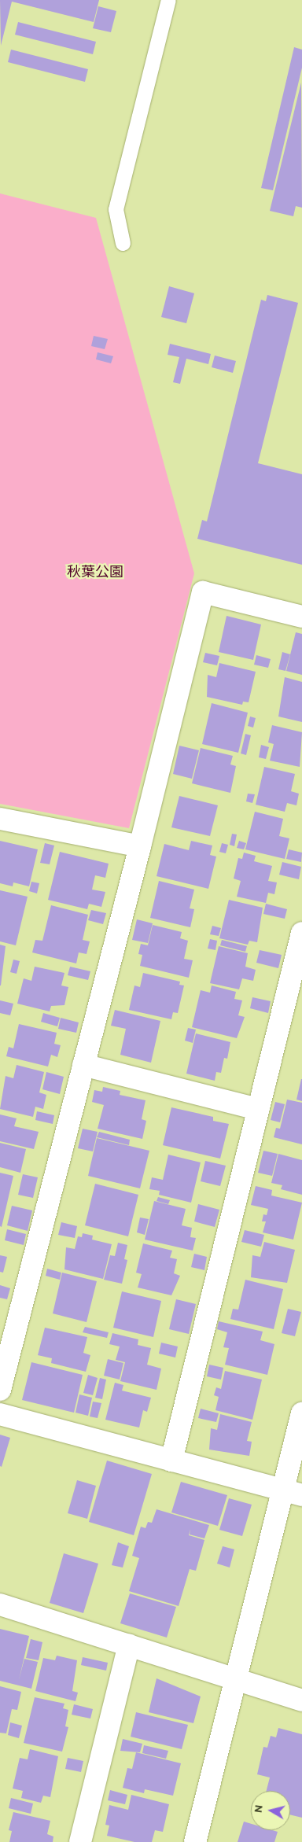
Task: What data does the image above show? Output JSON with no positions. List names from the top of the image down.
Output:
{
  "parks": ["秋葉公園"],
  "north": "left"
}
